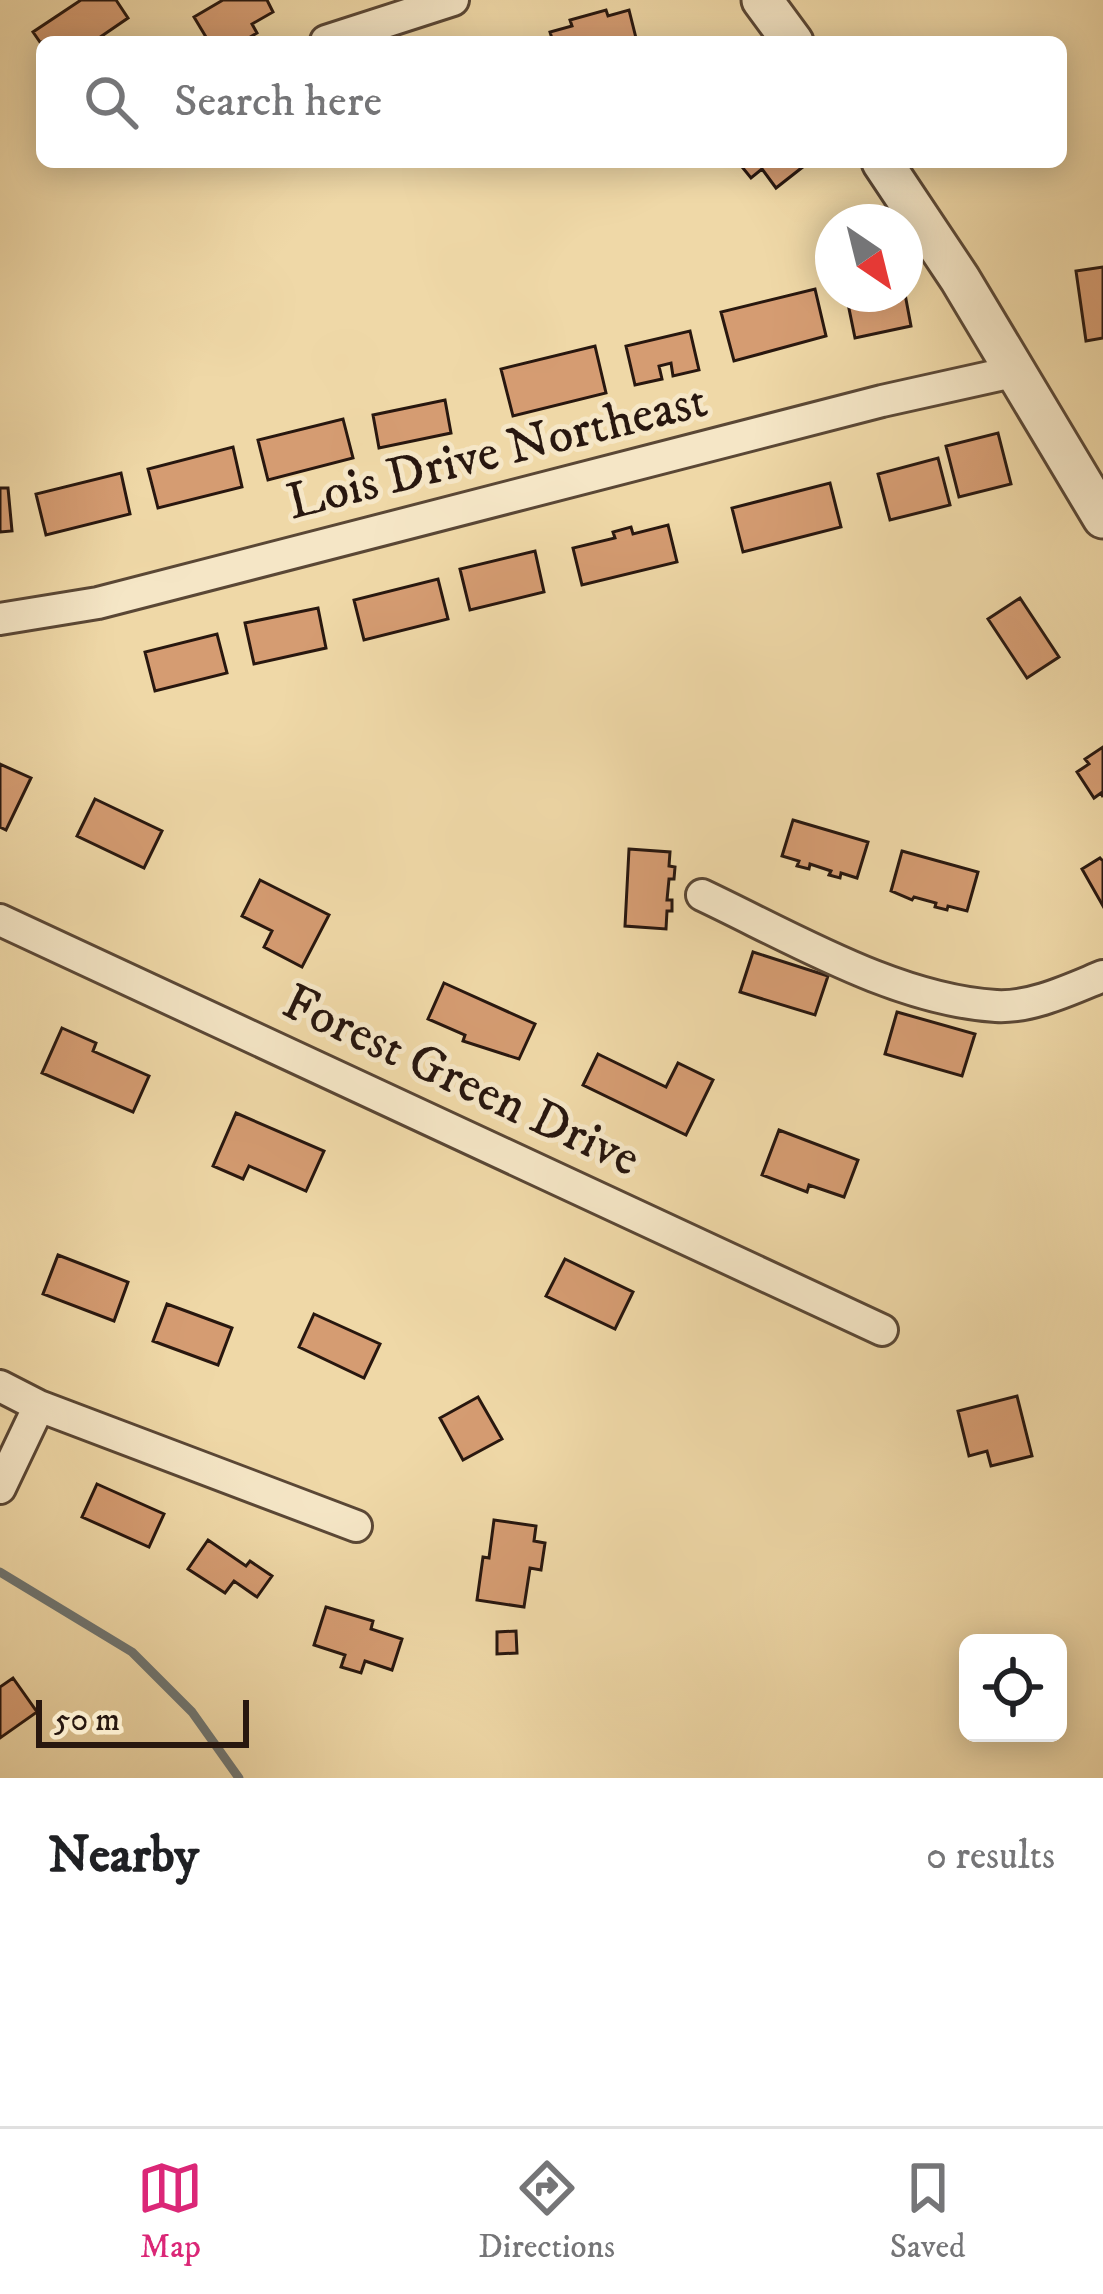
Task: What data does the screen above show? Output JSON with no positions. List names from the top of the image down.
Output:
{
  "streets": {
    "street": ["Lois Drive Northeast", "Forest Green Drive"]
  },
  "scale_bar": "50 m",
  "north": "bottom right",
  "page": {
    "search": "Search here",
    "scale": "50 m",
    "heading": ["Nearby", "0 results"],
    "nav": ["Map", "Directions", "Saved"]
  }
}
